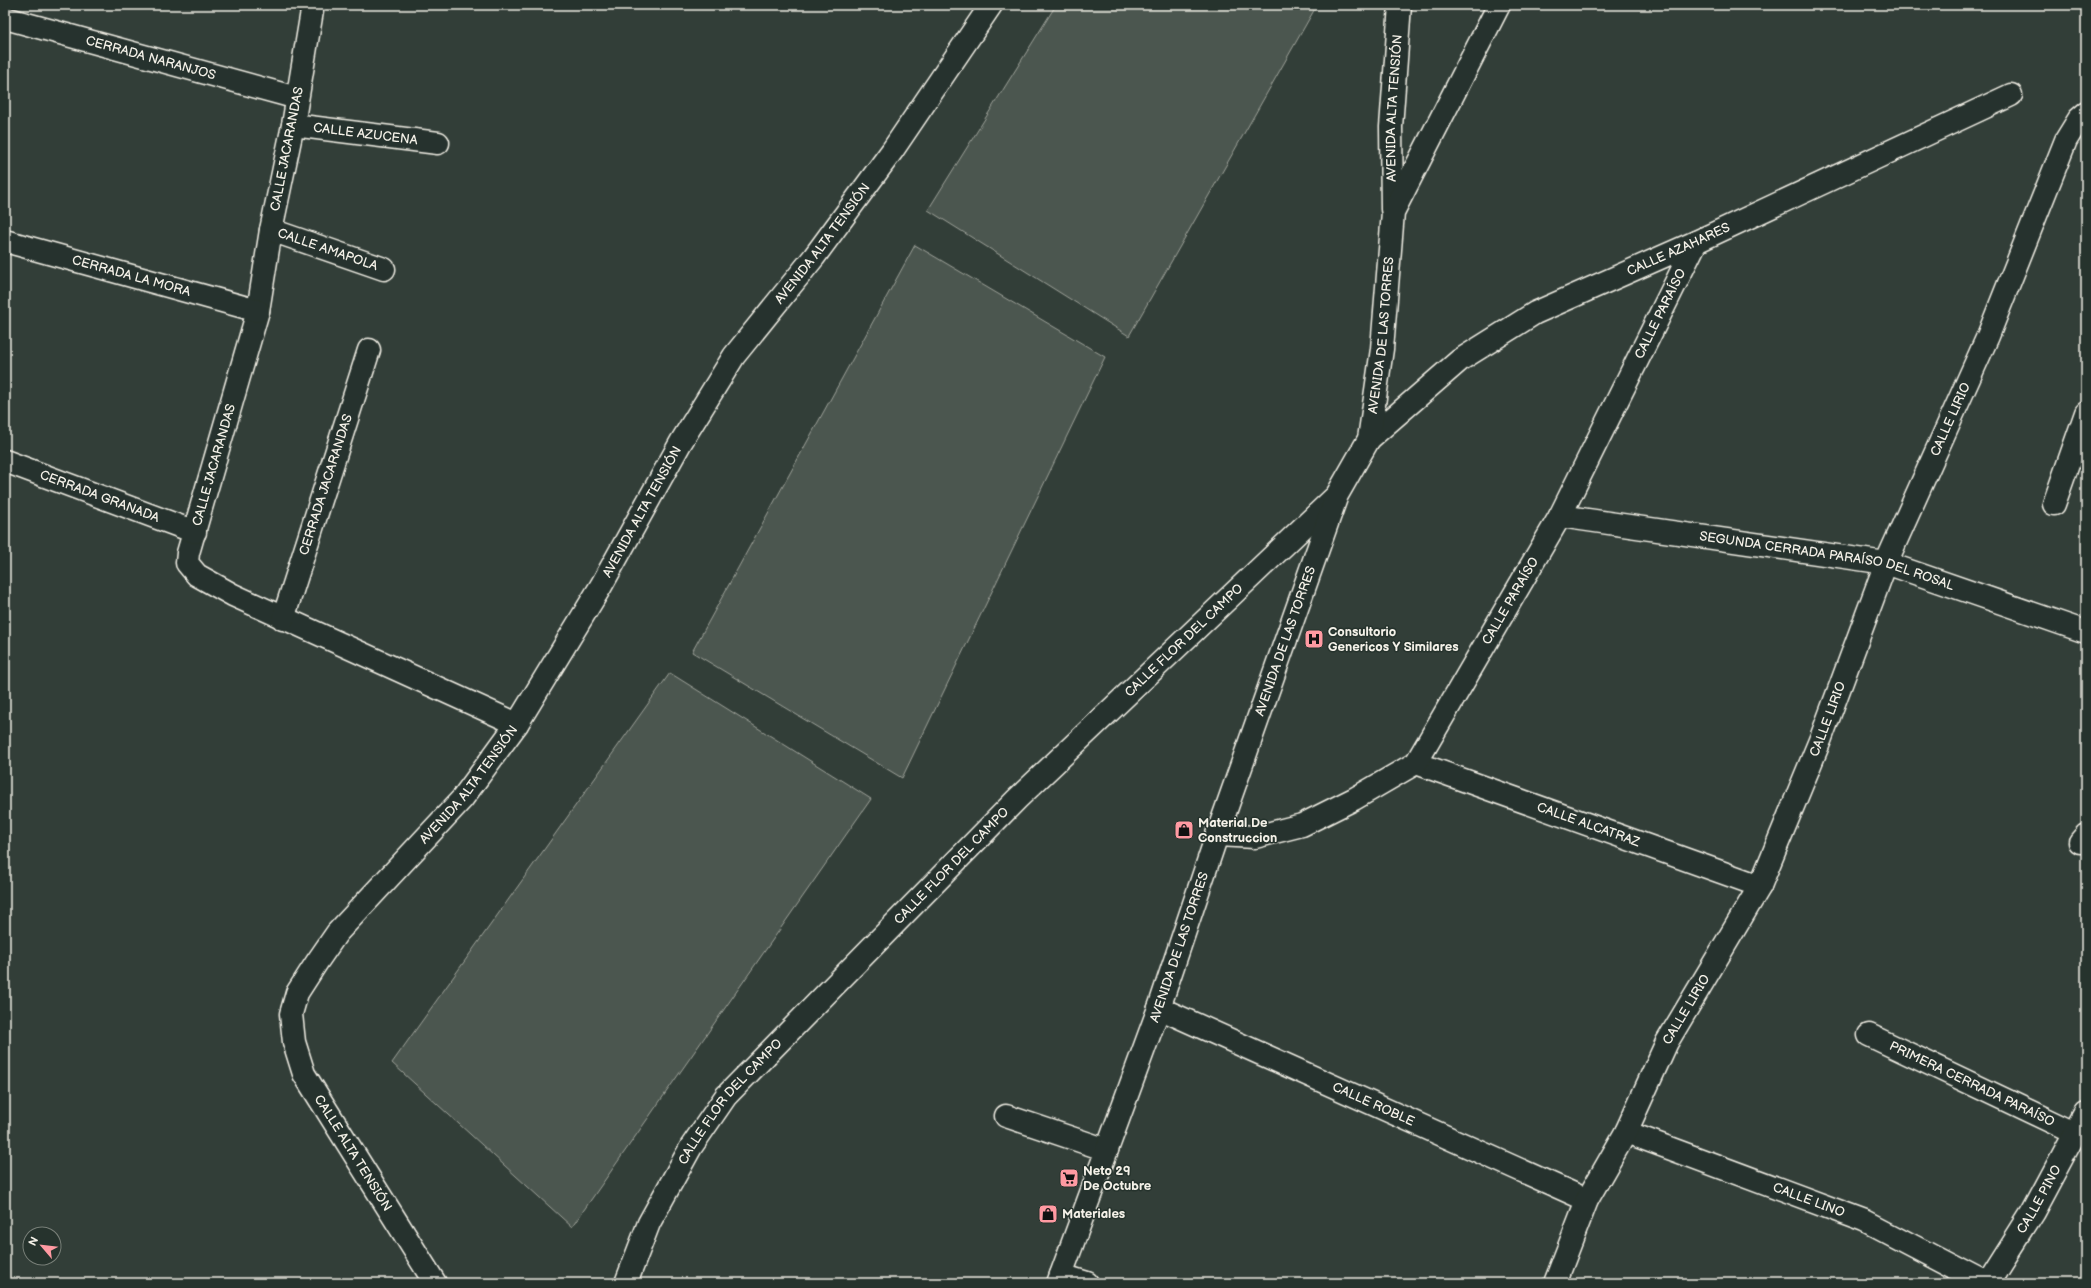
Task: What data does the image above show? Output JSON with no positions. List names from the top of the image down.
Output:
{
  "streets": {
    "street": [
      "CERRADA NARANJOS",
      "AVENIDA ALTA TENSIÓN",
      "CALLE AZUCENA",
      "CALLE JACARANDAS",
      "CALLE AMAPOLA",
      "CALLE AZAHARES",
      "CERRADA LA MORA",
      "CALLE PARAÍSO",
      "AVENIDA DE LAS TORRES",
      "CALLE LIRIO",
      "CERRADA JACARANDAS",
      "CERRADA GRANADA",
      "SEGUNDA CERRADA PARAÍSO DEL ROSAL",
      "CALLE FLOR DEL CAMPO",
      "CALLE ALCATRAZ",
      "PRIMERA CERRADA PARAÍSO",
      "CALLE ROBLE",
      "CALLE ALTA TENSIÓN",
      "CALLE PINO",
      "CALLE LINO"
    ]
  },
  "crossings": [
    ["CERRADA NARANJOS", "CALLE JACARANDAS"],
    ["AVENIDA ALTA TENSIÓN", "CALLE JACARANDAS"],
    ["AVENIDA ALTA TENSIÓN", "AVENIDA DE LAS TORRES"],
    ["AVENIDA ALTA TENSIÓN", "CALLE ALTA TENSIÓN"],
    ["CALLE AZUCENA", "CALLE JACARANDAS"],
    ["CALLE JACARANDAS", "CALLE AMAPOLA"],
    ["CALLE JACARANDAS", "CERRADA LA MORA"],
    ["CALLE JACARANDAS", "CERRADA JACARANDAS"],
    ["CALLE JACARANDAS", "CERRADA GRANADA"],
    ["CALLE AZAHARES", "CALLE PARAÍSO"],
    ["CALLE AZAHARES", "AVENIDA DE LAS TORRES"],
    ["CALLE PARAÍSO", "AVENIDA DE LAS TORRES"],
    ["CALLE PARAÍSO", "SEGUNDA CERRADA PARAÍSO DEL ROSAL"],
    ["CALLE PARAÍSO", "CALLE ALCATRAZ"],
    ["AVENIDA DE LAS TORRES", "CALLE FLOR DEL CAMPO"],
    ["AVENIDA DE LAS TORRES", "CALLE ROBLE"],
    ["CALLE LIRIO", "SEGUNDA CERRADA PARAÍSO DEL ROSAL"],
    ["CALLE LIRIO", "CALLE ALCATRAZ"],
    ["CALLE LIRIO", "CALLE ROBLE"],
    ["CALLE LIRIO", "CALLE LINO"],
    ["PRIMERA CERRADA PARAÍSO", "CALLE PINO"]
  ],
  "places": {
    "hospital": ["Consultorio Genericos Y Similares"],
    "shop": ["Material De Construccion", "Materiales"],
    "supermarket": ["Neto 29 De Octubre"]
  },
  "north": "top left"
}
